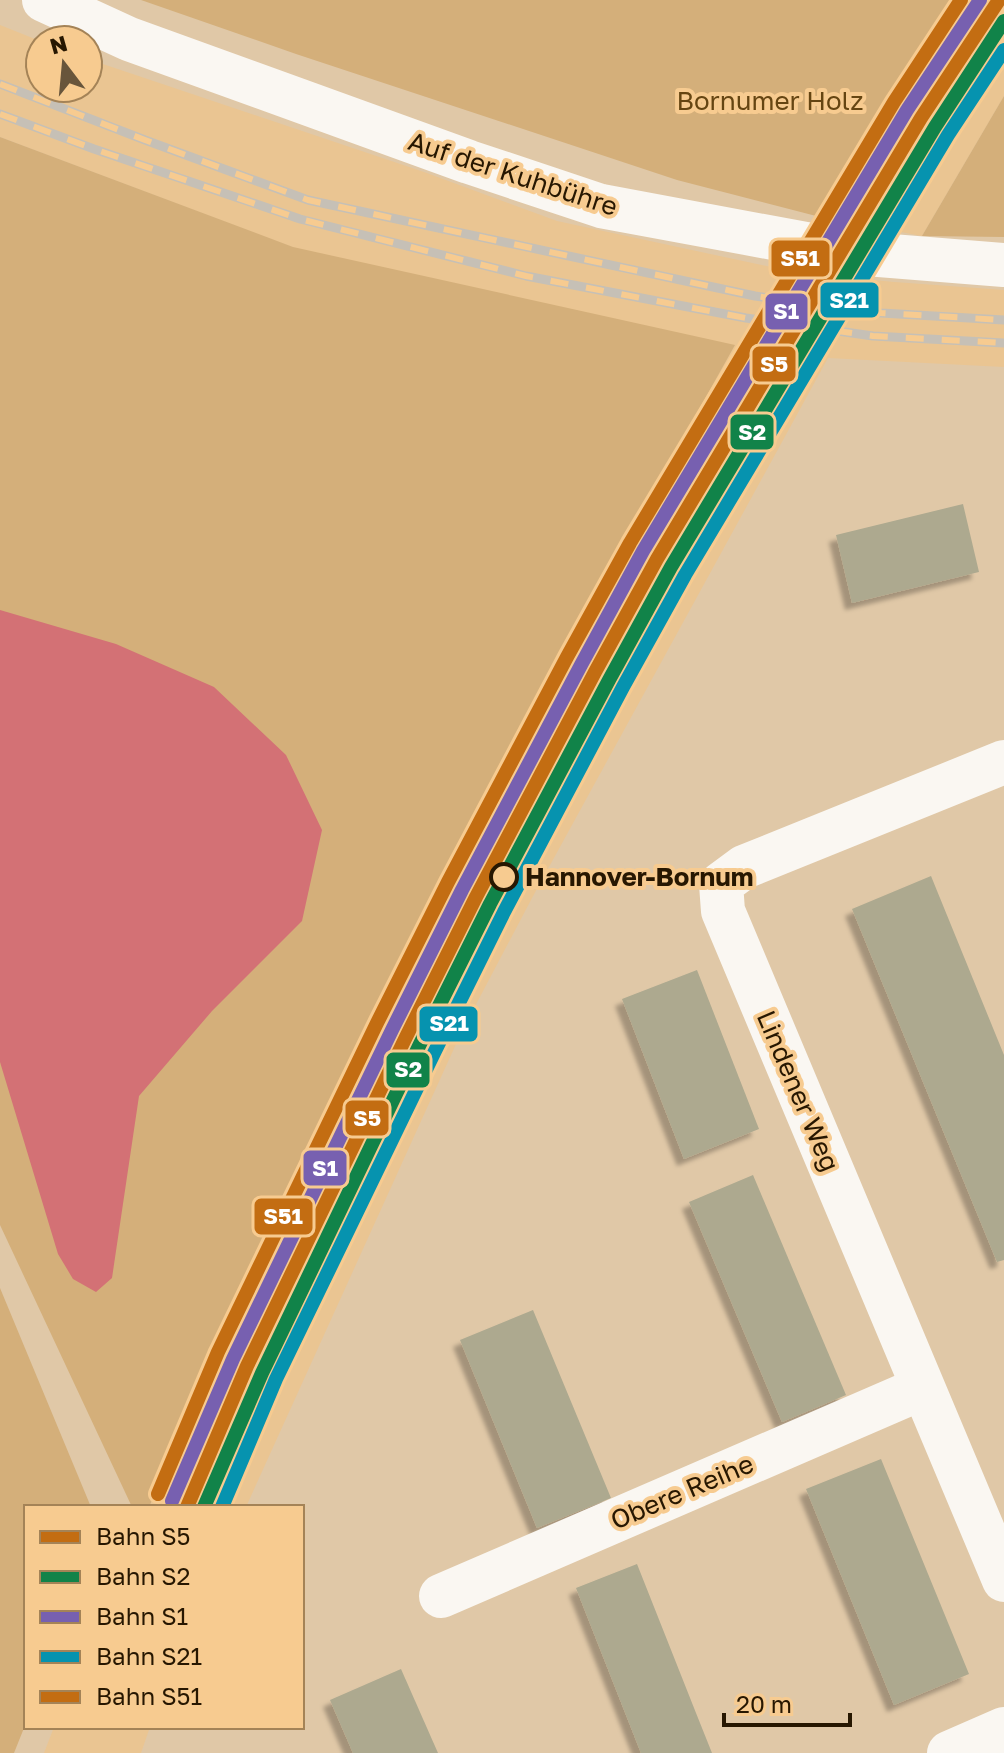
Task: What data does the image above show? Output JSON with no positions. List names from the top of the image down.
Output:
{
  "streets": {
    "street": ["Auf der Kuhbühre", "Lindener Weg", "Obere Reihe"]
  },
  "crossings": [
    ["Lindener Weg", "Obere Reihe"]
  ],
  "parks": ["Bornumer Holz"],
  "places": ["Hannover-Bornum"],
  "lines": [
    "rail line S5",
    "rail line S1",
    "rail line S51",
    "rail line S2",
    "rail line S21"
  ],
  "legend": [
    "Bahn S5",
    "Bahn S2",
    "Bahn S1",
    "Bahn S21",
    "Bahn S51"
  ],
  "scale_bar": "20 m",
  "north": "top"
}
